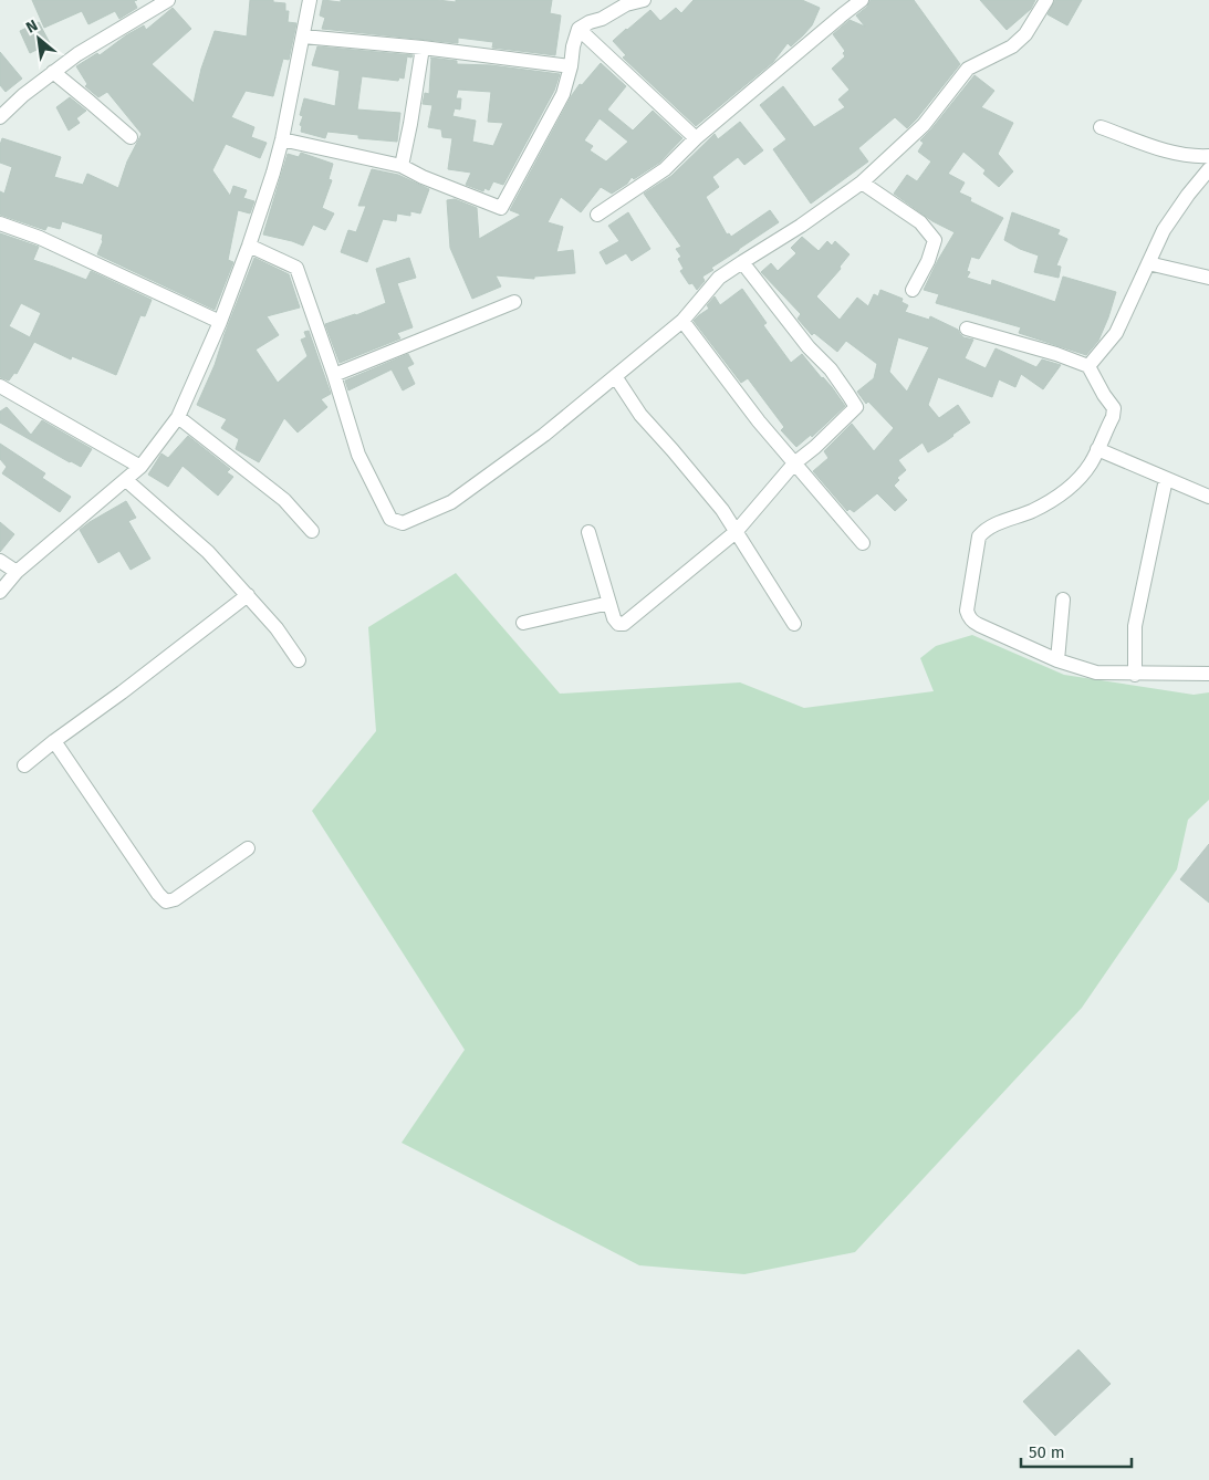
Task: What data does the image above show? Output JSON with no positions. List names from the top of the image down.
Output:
{
  "scale_bar": "50 m",
  "north": "top left"
}
